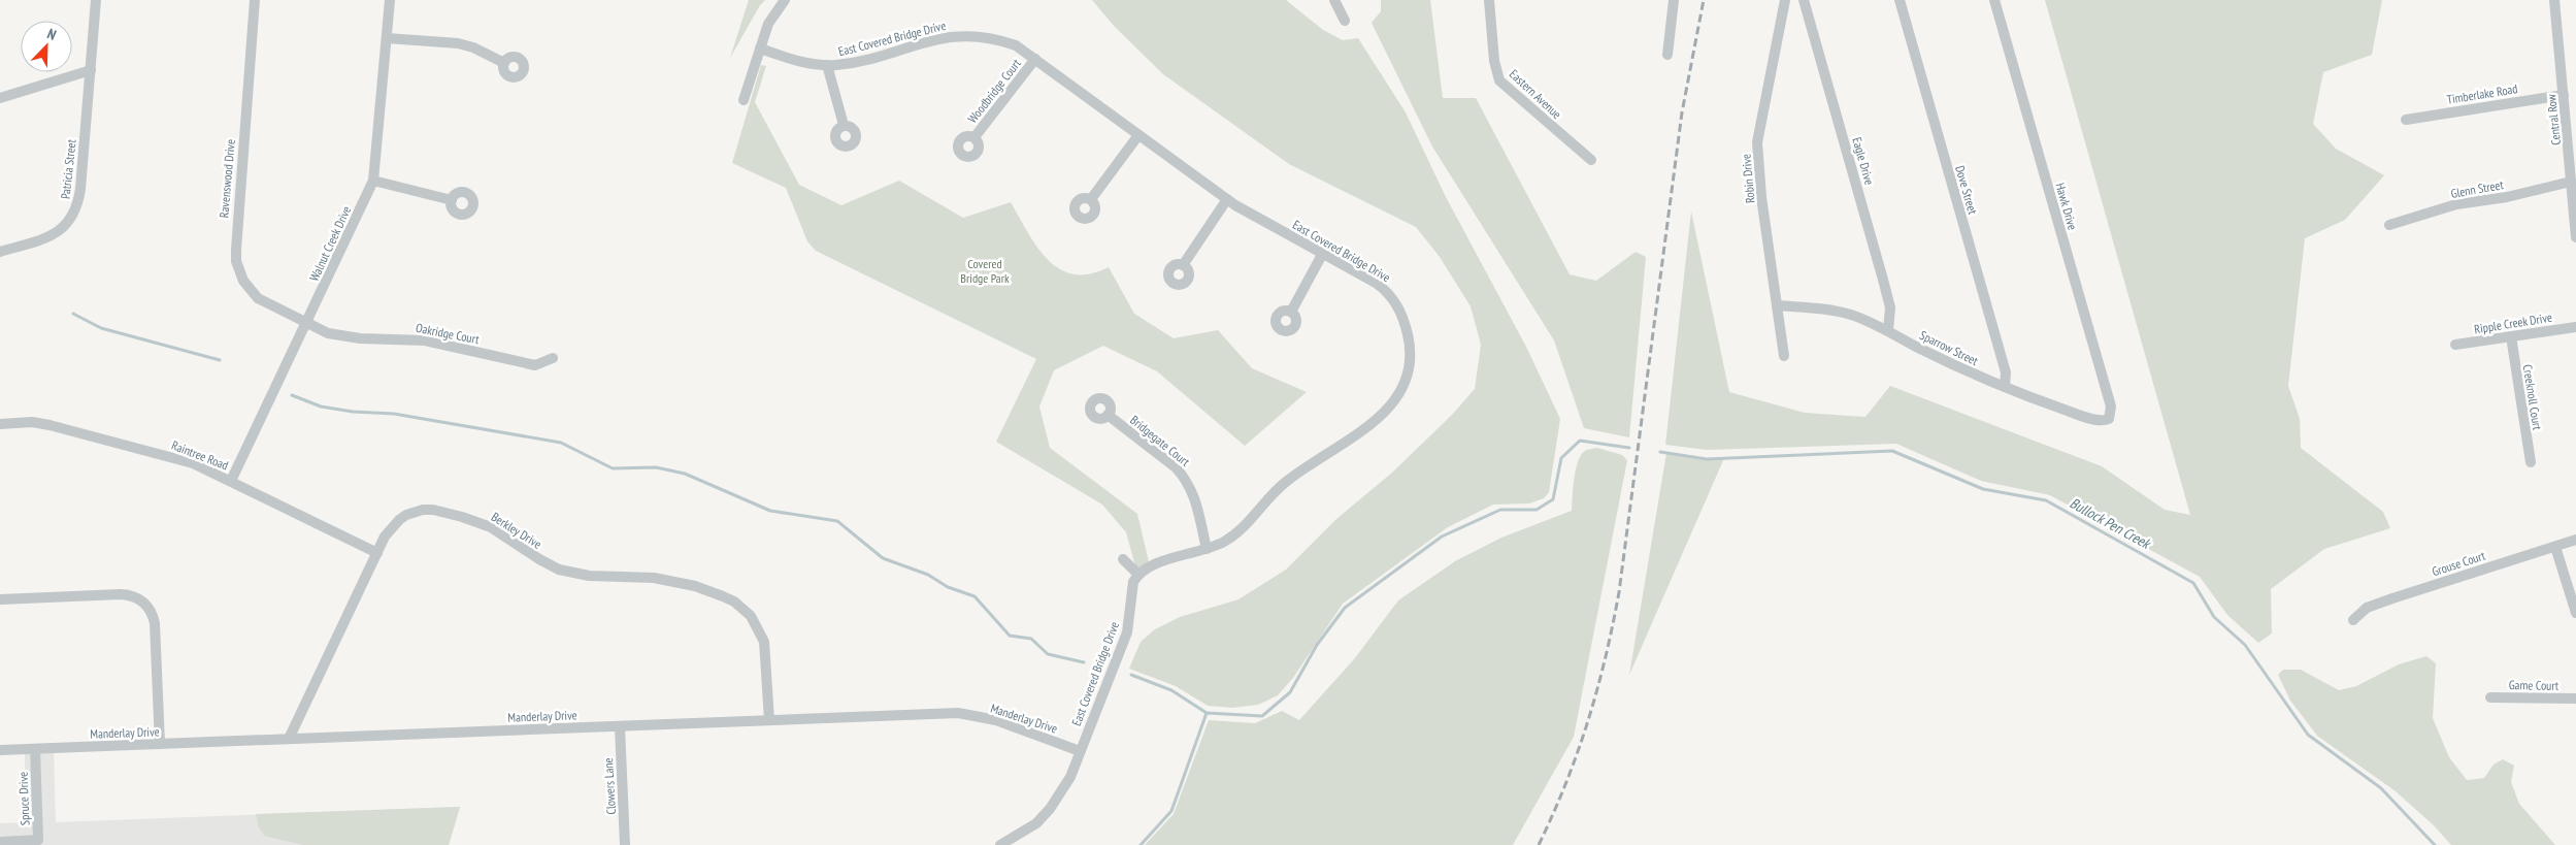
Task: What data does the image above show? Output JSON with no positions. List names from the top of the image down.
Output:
{
  "streets": {
    "street": [
      "East Covered Bridge Drive",
      "Woodbridge Court",
      "Eastern Avenue",
      "Timberlake Road",
      "Central Row",
      "Eagle Drive",
      "Patricia Street",
      "Ravenswood Drive",
      "Robin Drive",
      "Glenn Street",
      "Dove Street",
      "Hawk Drive",
      "Walnut Creek Drive",
      "Ripple Creek Drive",
      "Oakridge Court",
      "Sparrow Street",
      "Creeknoll Court",
      "Bridgegate Court",
      "Raintree Road",
      "Berkley Drive",
      "Grouse Court",
      "Game Court",
      "Manderlay Drive",
      "Clowers Lane",
      "Spruce Drive"
    ]
  },
  "crossings": [
    ["East Covered Bridge Drive", "Woodbridge Court"],
    ["East Covered Bridge Drive", "Bridgegate Court"],
    ["East Covered Bridge Drive", "Manderlay Drive"],
    ["Timberlake Road", "Central Row"],
    ["Central Row", "Glenn Street"],
    ["Eagle Drive", "Sparrow Street"],
    ["Ravenswood Drive", "Walnut Creek Drive"],
    ["Ravenswood Drive", "Oakridge Court"],
    ["Robin Drive", "Sparrow Street"],
    ["Dove Street", "Sparrow Street"],
    ["Hawk Drive", "Sparrow Street"],
    ["Walnut Creek Drive", "Oakridge Court"],
    ["Walnut Creek Drive", "Raintree Road"],
    ["Ripple Creek Drive", "Creeknoll Court"],
    ["Raintree Road", "Berkley Drive"],
    ["Berkley Drive", "Manderlay Drive"],
    ["Manderlay Drive", "Clowers Lane"],
    ["Manderlay Drive", "Spruce Drive"]
  ],
  "water": ["Bullock Pen Creek"],
  "parks": ["Covered Bridge Park"],
  "north": "top right"
}
